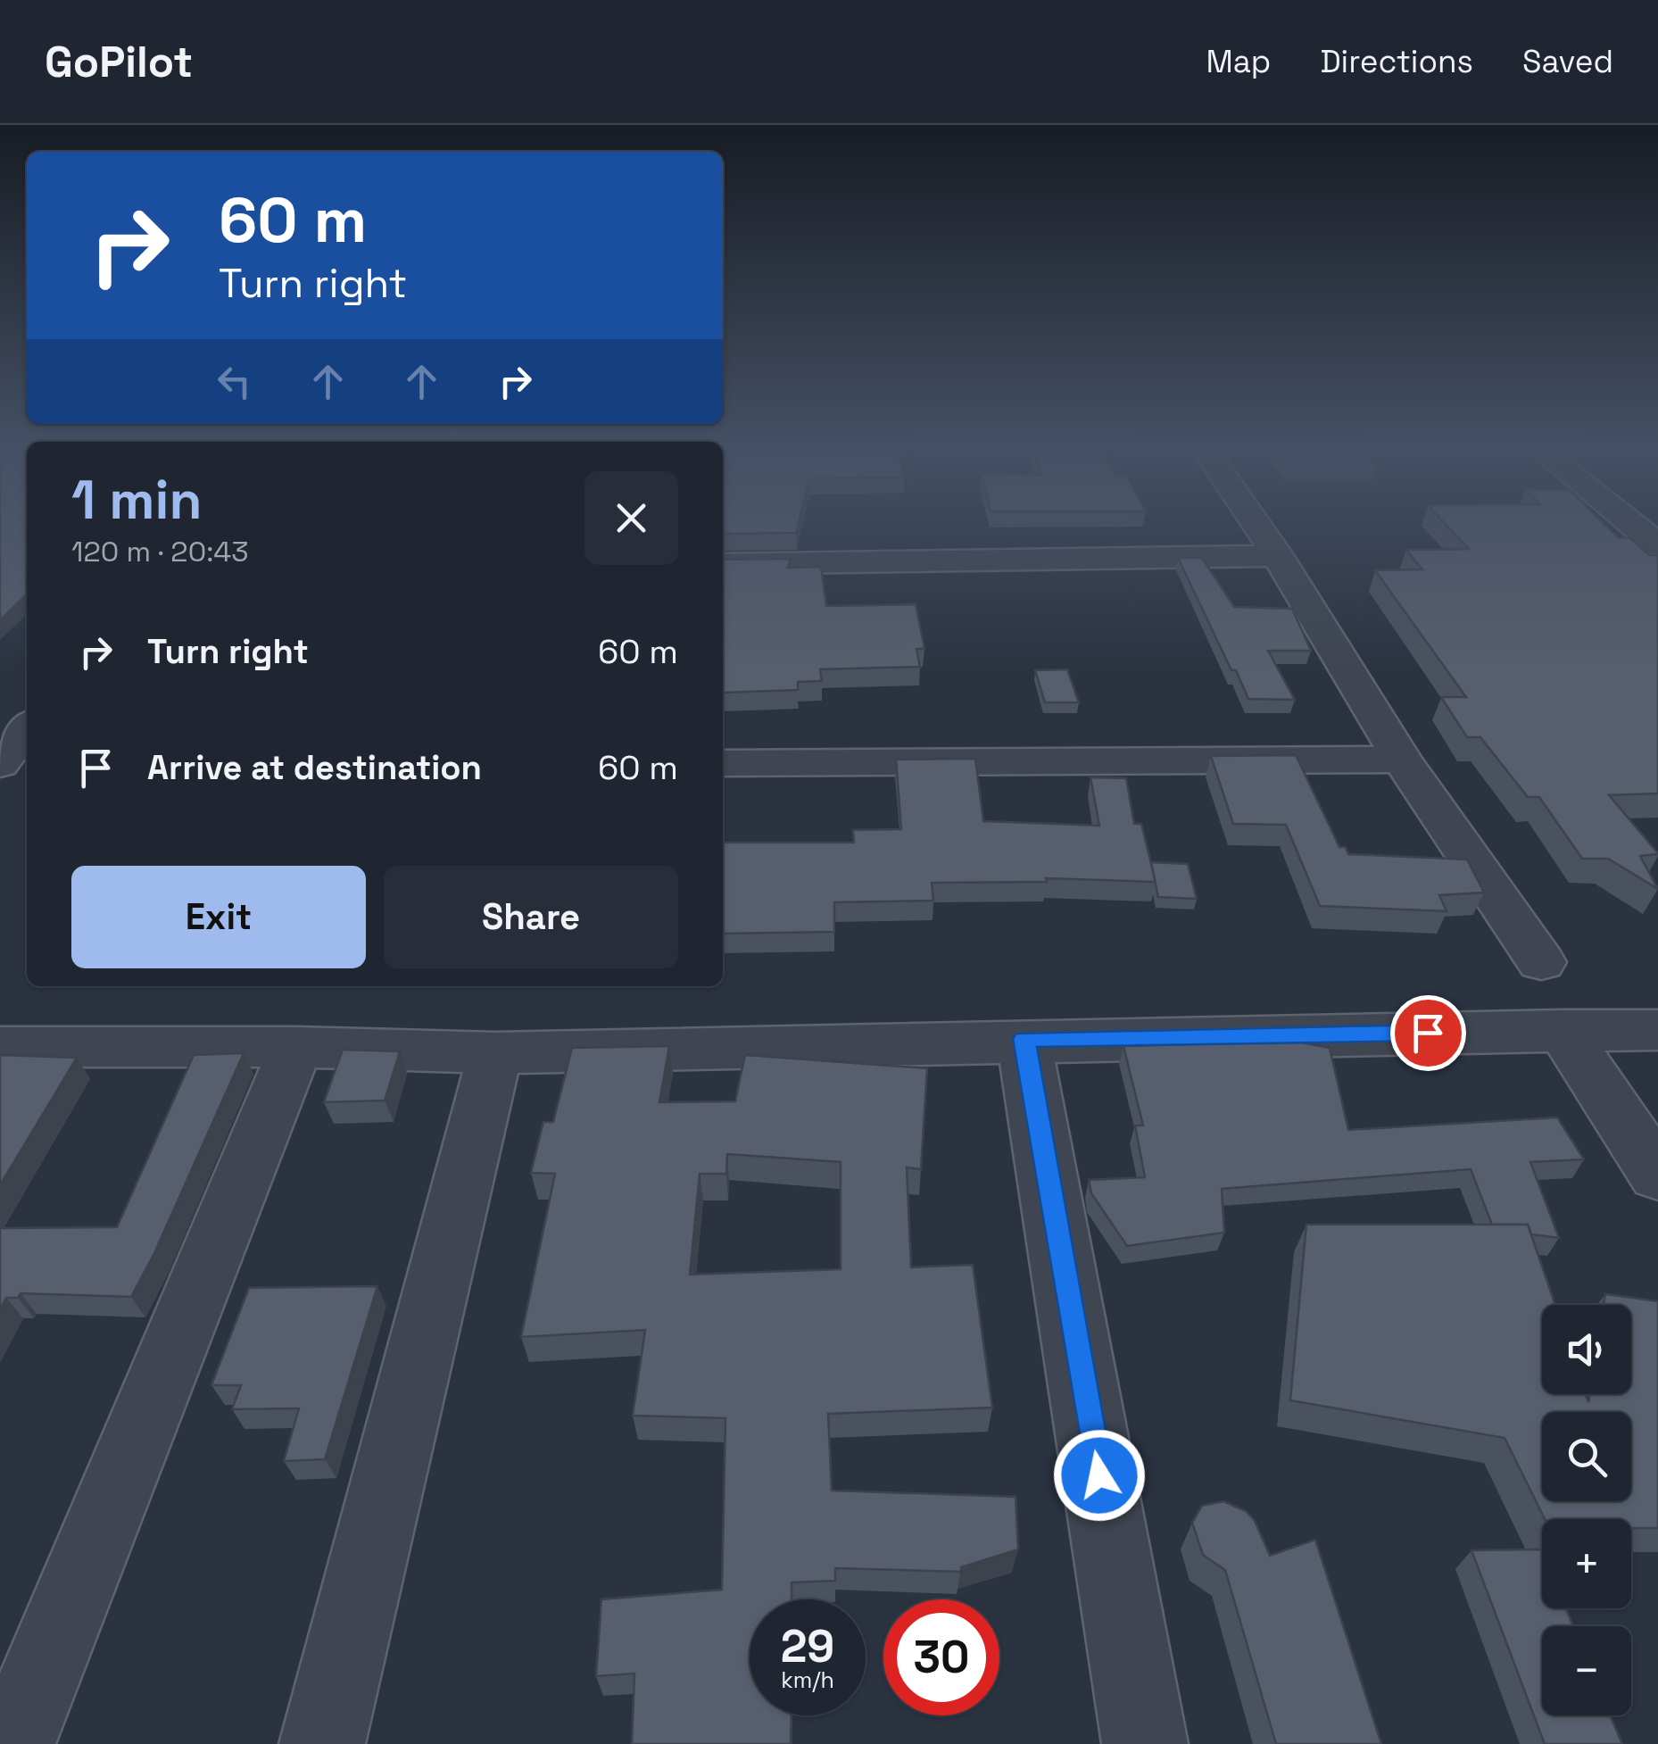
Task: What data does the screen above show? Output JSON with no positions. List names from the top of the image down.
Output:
{
  "page": {
    "header": "GoPilot",
    "nav": ["Map", "Directions", "Saved"],
    "turn": ["60 m", "Turn right"],
    "heading": ["1 min", "120 m · 20:43"],
    "list": [
      {
        "name": "Turn right",
        "value": "60 m"
      },
      {
        "name": "Arrive at destination",
        "value": "60 m"
      }
    ],
    "buttons": ["Exit", "Share"],
    "map_buttons": ["+", "−"],
    "speed": "29 km/h",
    "limit": "30"
  }
}
